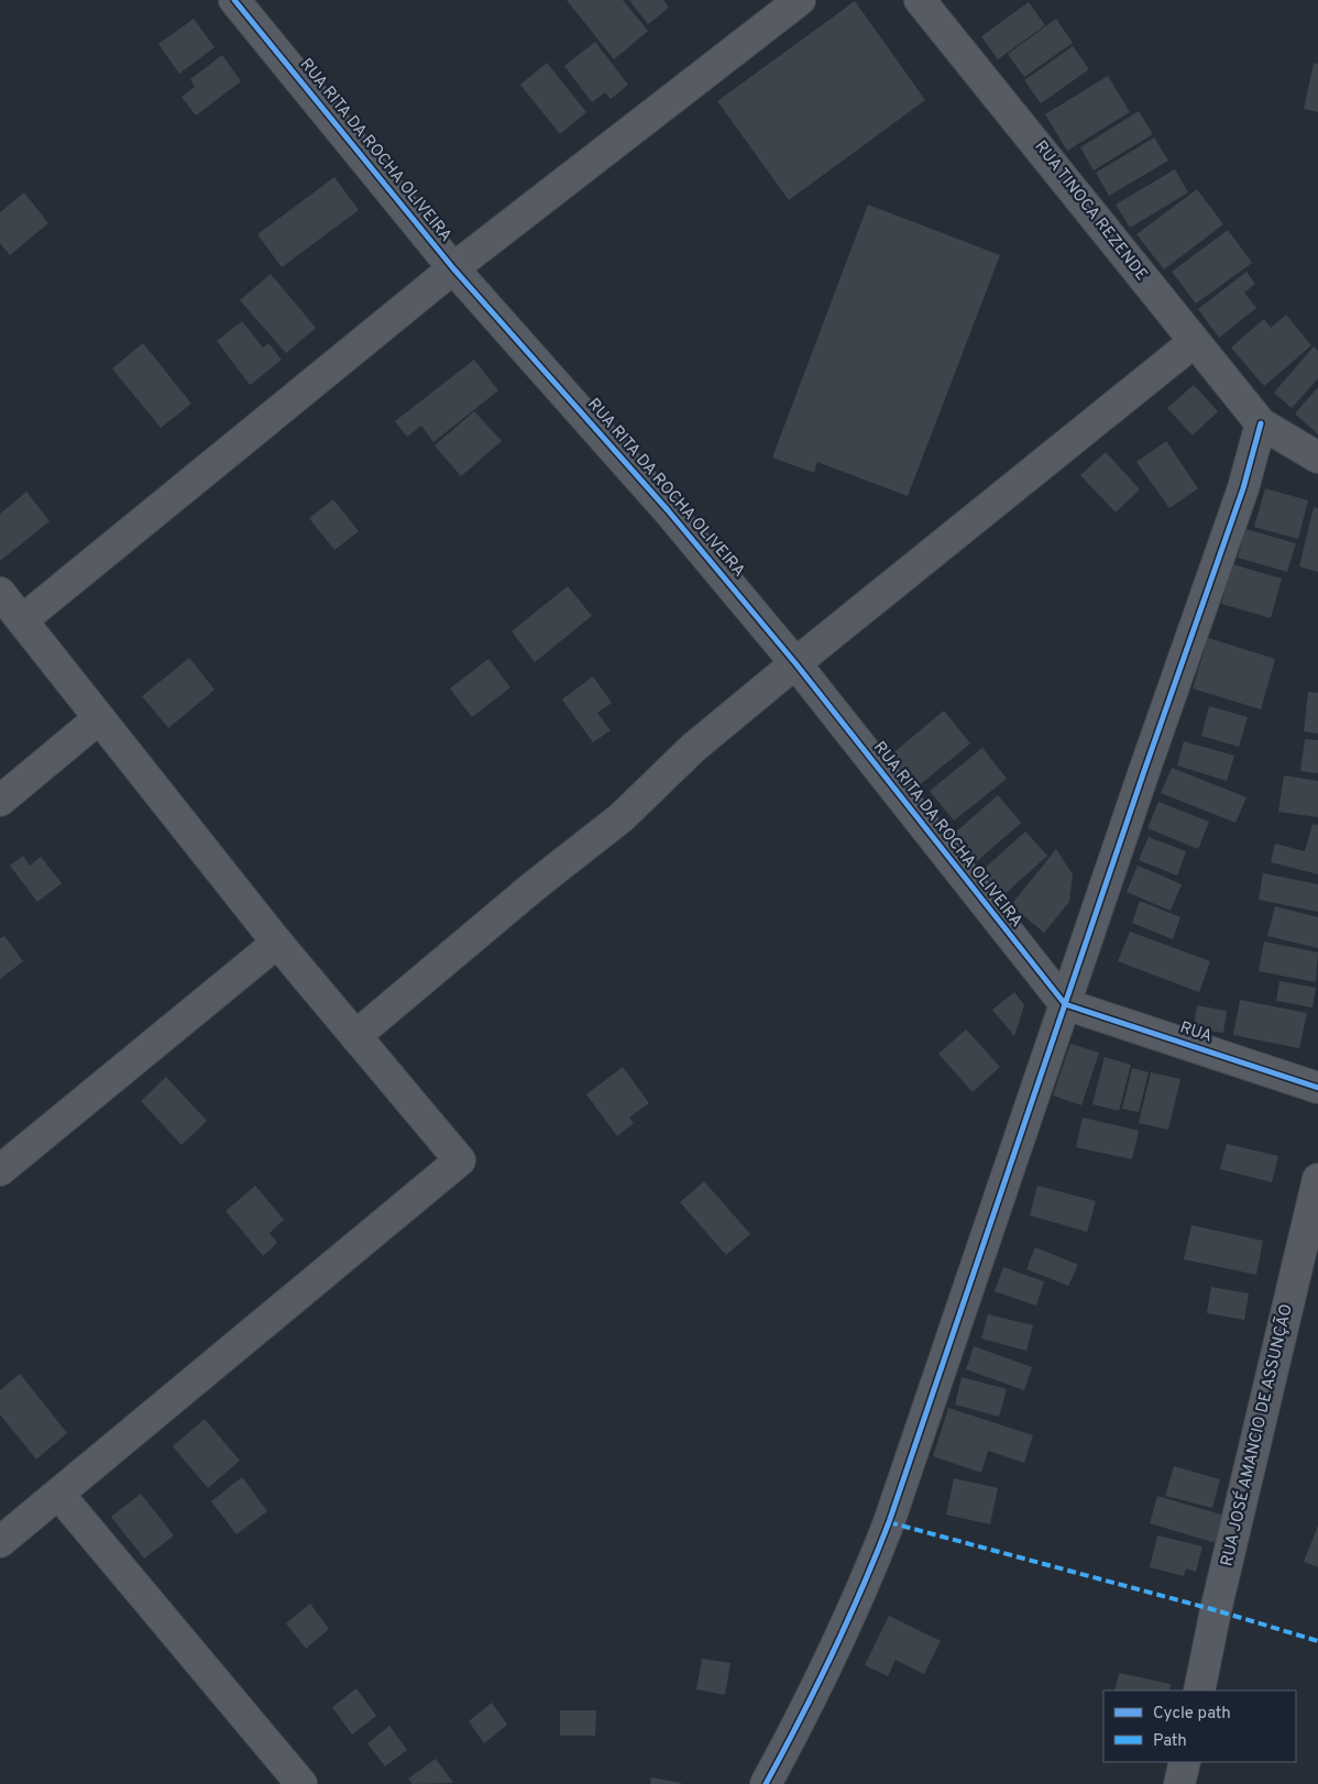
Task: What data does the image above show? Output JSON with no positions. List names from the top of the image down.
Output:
{
  "streets": {
    "street": [
      "RUA RITA DA ROCHA OLIVEIRA",
      "RUA TINOCA REZENDE",
      "RUA",
      "RUA JOSÉ AMANCIO DE ASSUNÇÃO"
    ]
  },
  "crossings": [
    ["RUA RITA DA ROCHA OLIVEIRA", "RUA"]
  ],
  "legend": ["Cycle path", "Path"]
}
